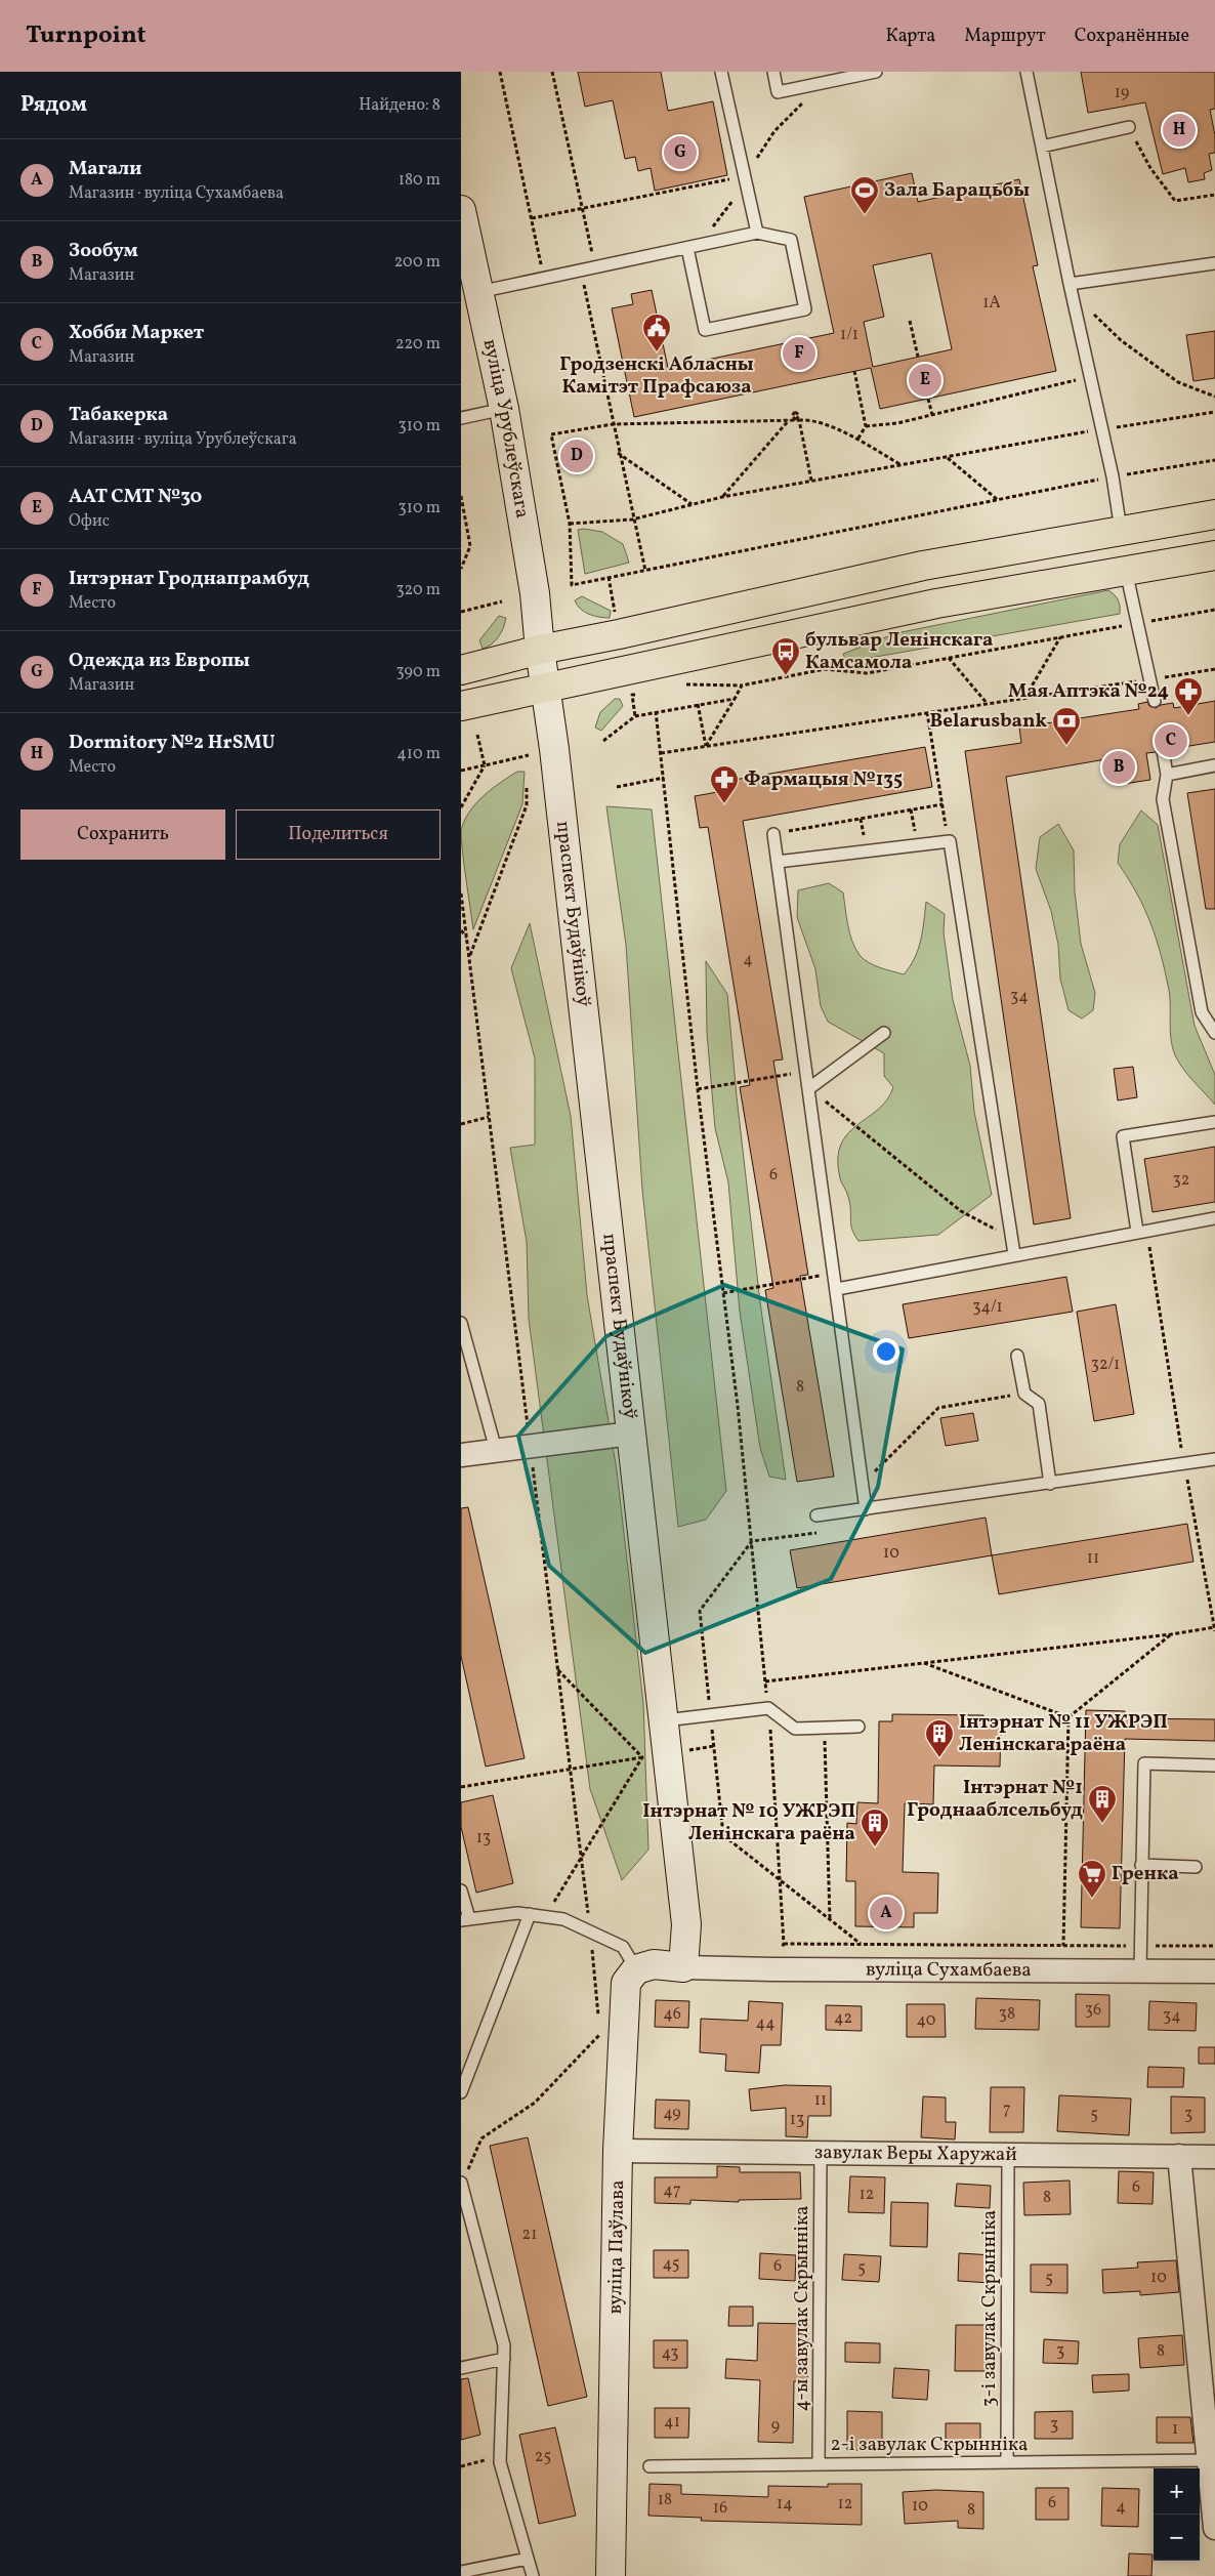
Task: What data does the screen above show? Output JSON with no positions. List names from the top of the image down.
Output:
{
  "streets": {
    "street": [
      "вуліца Урублеўскага",
      "праспект Будаўнікоў",
      "вуліца Сухамбаева",
      "завулак Веры Харужай",
      "вуліца Паўлава"
    ],
    "lane": ["4-ы завулак Скрынніка", "3-і завулак Скрынніка", "2-і завулак Скрынніка"]
  },
  "crossings": [
    ["вуліца Урублеўскага", "праспект Будаўнікоў"],
    ["праспект Будаўнікоў", "вуліца Сухамбаева"],
    ["завулак Веры Харужай", "вуліца Паўлава"],
    ["завулак Веры Харужай", "4-ы завулак Скрынніка"],
    ["завулак Веры Харужай", "3-і завулак Скрынніка"],
    ["4-ы завулак Скрынніка", "2-і завулак Скрынніка"],
    ["3-і завулак Скрынніка", "2-і завулак Скрынніка"]
  ],
  "places": {
    "sports": ["Зала Барацьбы"],
    "public building": ["Гродзенскі Абласны Камітэт Прафсаюза"],
    "bus stop": ["бульвар Ленінскага Камсамола"],
    "pharmacy": ["Мая Аптэка №24", "Фармацыя №135"],
    "bank": ["Belarusbank"],
    "building": ["Інтэрнат № 11 УЖРЭП Ленінскага раёна", "Інтэрнат №1 Гроднааблсельбуд", "Інтэрнат № 10 УЖРЭП Ленінскага раёна"],
    "supermarket": ["Гренка"]
  },
  "house_numbers": [
    "19",
    "1А",
    "1/1",
    "4",
    "34",
    "6",
    "32",
    "34/1",
    "32/1",
    "8",
    "10",
    "11",
    "13",
    "36",
    "46",
    "38",
    "34",
    "42",
    "40",
    "44",
    "11",
    "7",
    "49",
    "5",
    "3",
    "13",
    "6",
    "47",
    "12",
    "8",
    "21",
    "45",
    "6",
    "5",
    "10",
    "5",
    "3",
    "8",
    "43",
    "41",
    "3",
    "9",
    "1",
    "25",
    "18",
    "6",
    "14",
    "12",
    "10",
    "4",
    "16",
    "8"
  ],
  "page": {
    "header": "Turnpoint",
    "nav": ["Карта", "Маршрут", "Сохранённые"],
    "heading": ["Рядом", "Найдено: 8"],
    "pins": [
      "H",
      "G",
      "F",
      "E",
      "D",
      "C",
      "B",
      "A"
    ],
    "list": [
      {
        "mark": "A",
        "name": "Магали",
        "note": "Магазин · вуліца Сухамбаева",
        "value": "180 m"
      },
      {
        "mark": "B",
        "name": "Зообум",
        "note": "Магазин",
        "value": "200 m"
      },
      {
        "mark": "C",
        "name": "Хобби Маркет",
        "note": "Магазин",
        "value": "220 m"
      },
      {
        "mark": "D",
        "name": "Табакерка",
        "note": "Магазин · вуліца Урублеўскага",
        "value": "310 m"
      },
      {
        "mark": "E",
        "name": "ААТ СМТ №30",
        "note": "Офис",
        "value": "310 m"
      },
      {
        "mark": "F",
        "name": "Інтэрнат Гроднапрамбуд",
        "note": "Место",
        "value": "320 m"
      },
      {
        "mark": "G",
        "name": "Одежда из Европы",
        "note": "Магазин",
        "value": "390 m"
      },
      {
        "mark": "H",
        "name": "Dormitory №2 HrSMU",
        "note": "Место",
        "value": "410 m"
      }
    ],
    "buttons": ["Сохранить", "Поделиться"],
    "map_buttons": ["+", "−"]
  }
}
